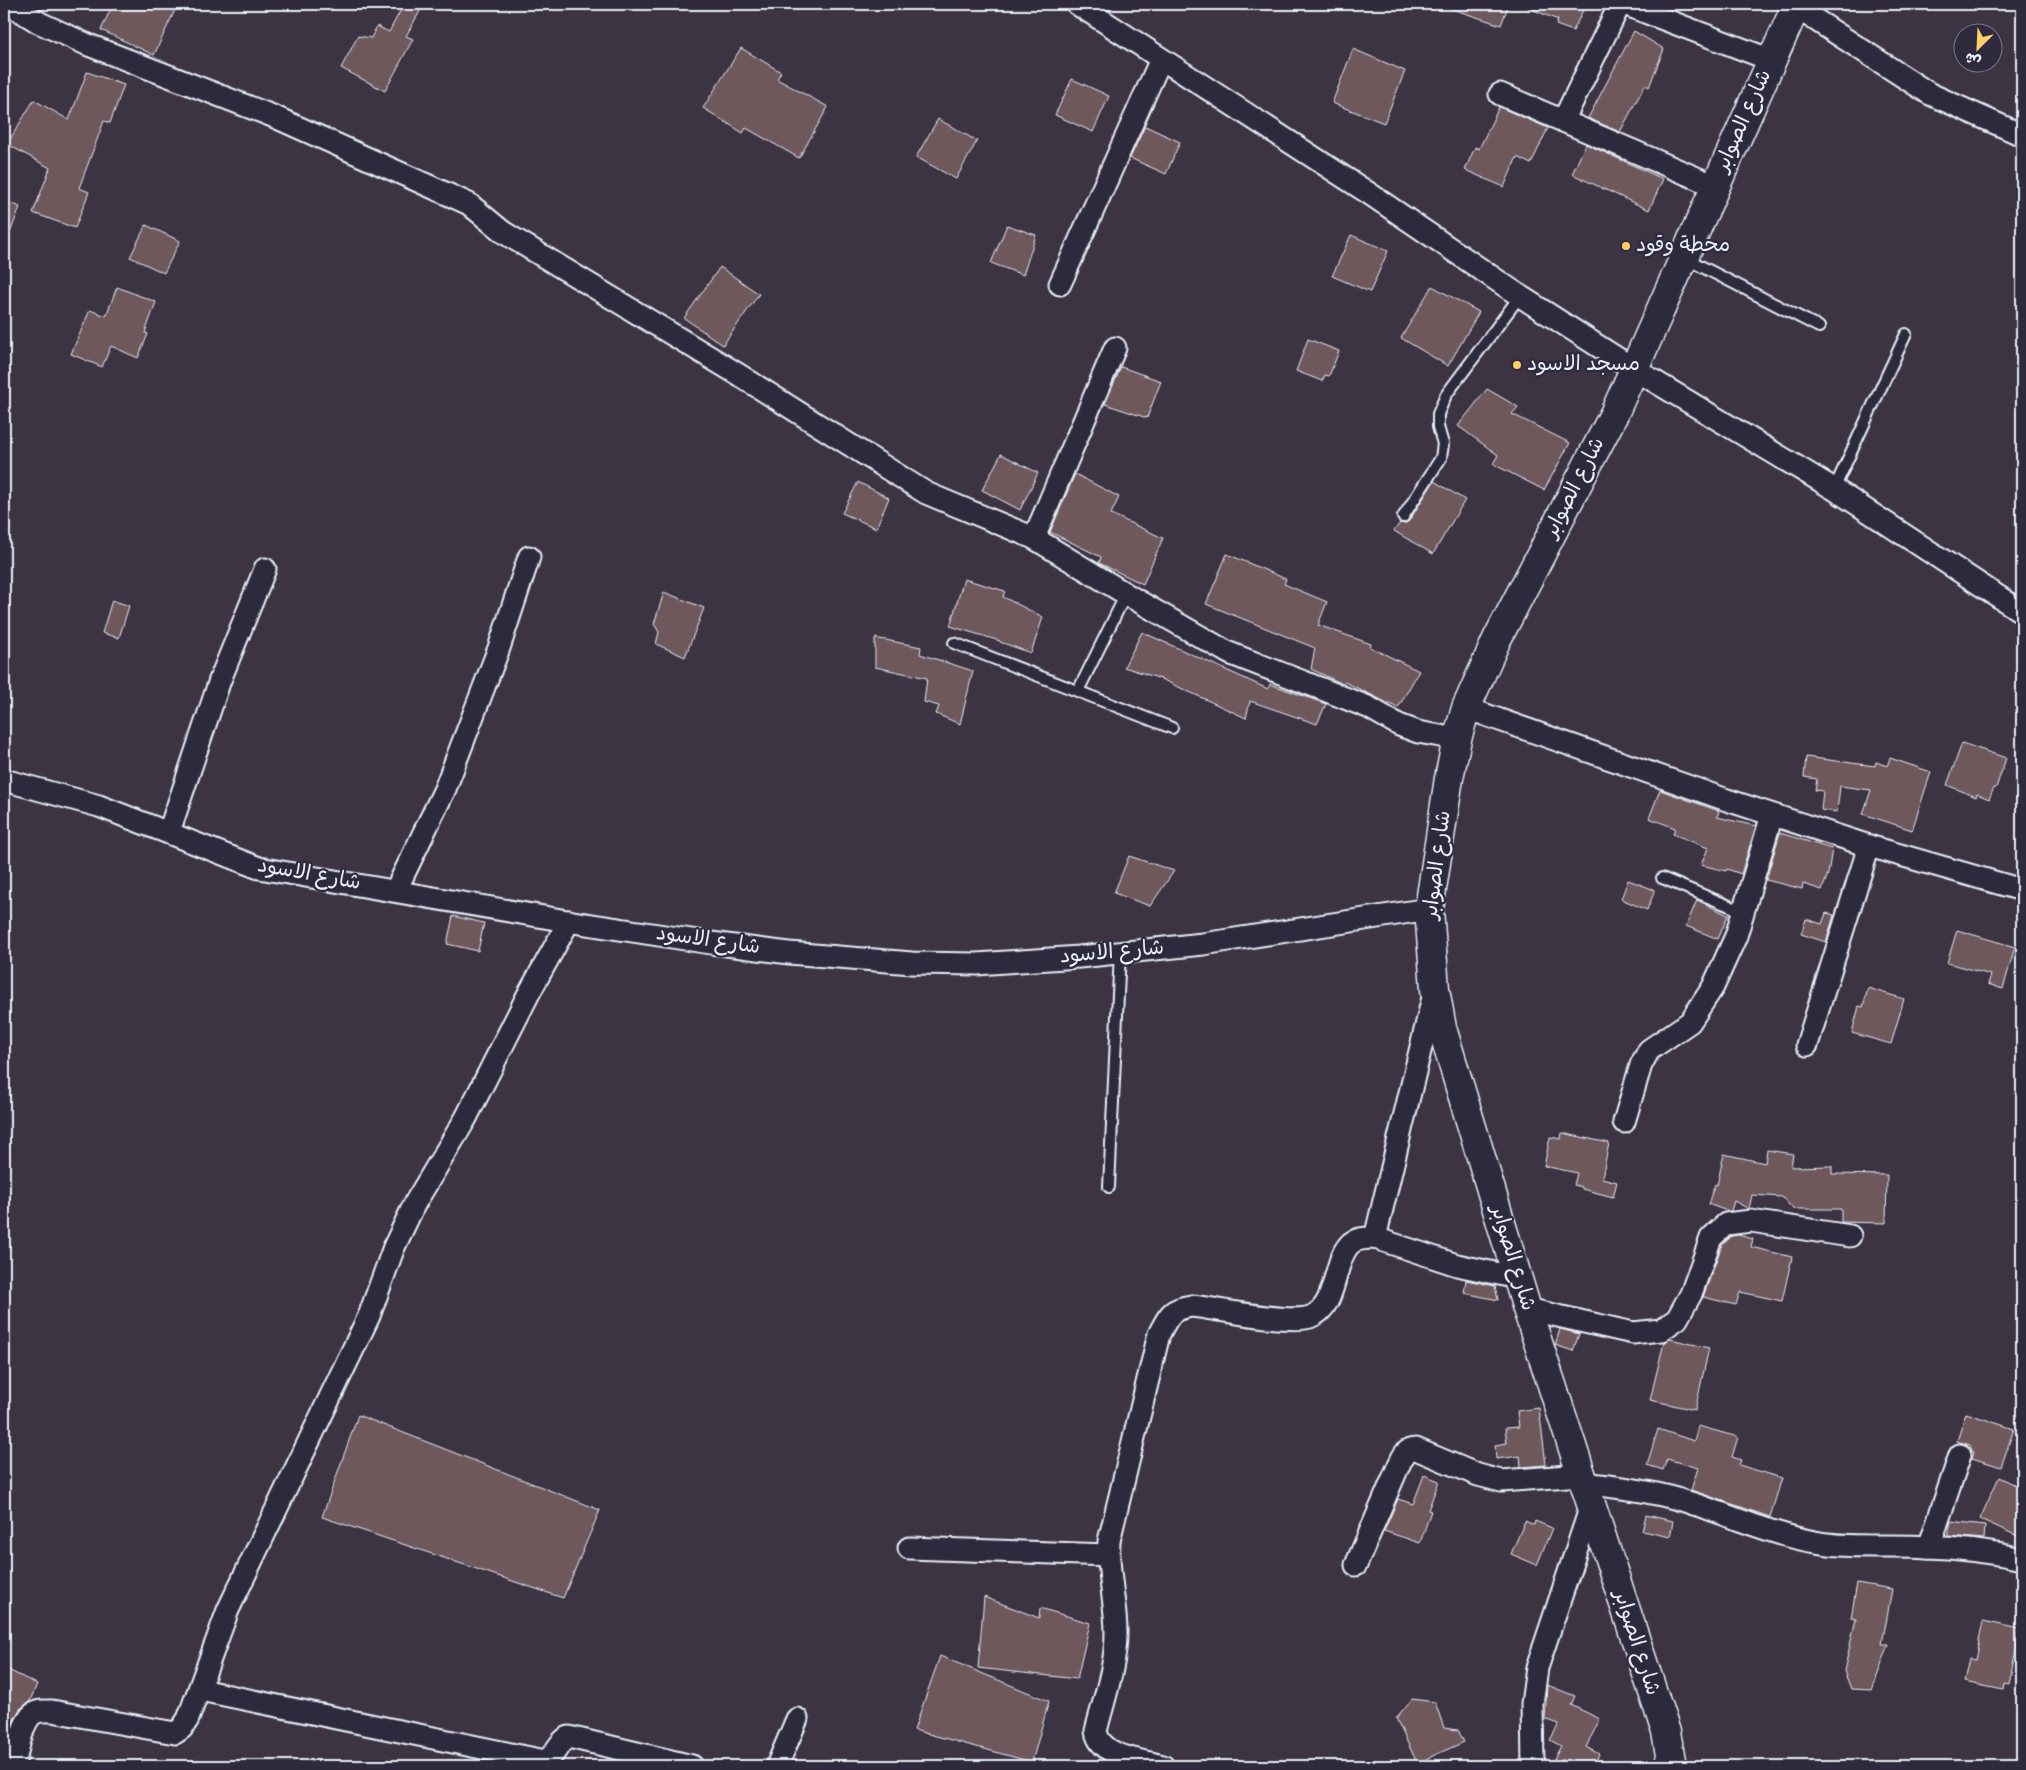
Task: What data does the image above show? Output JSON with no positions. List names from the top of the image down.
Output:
{
  "streets": {
    "street": ["شارع الصوابر", "شارع الاسود"]
  },
  "crossings": [
    ["شارع الصوابر", "شارع الاسود"]
  ],
  "places": ["محطة وقود", "مسجد الاسود"],
  "north": "bottom left"
}
